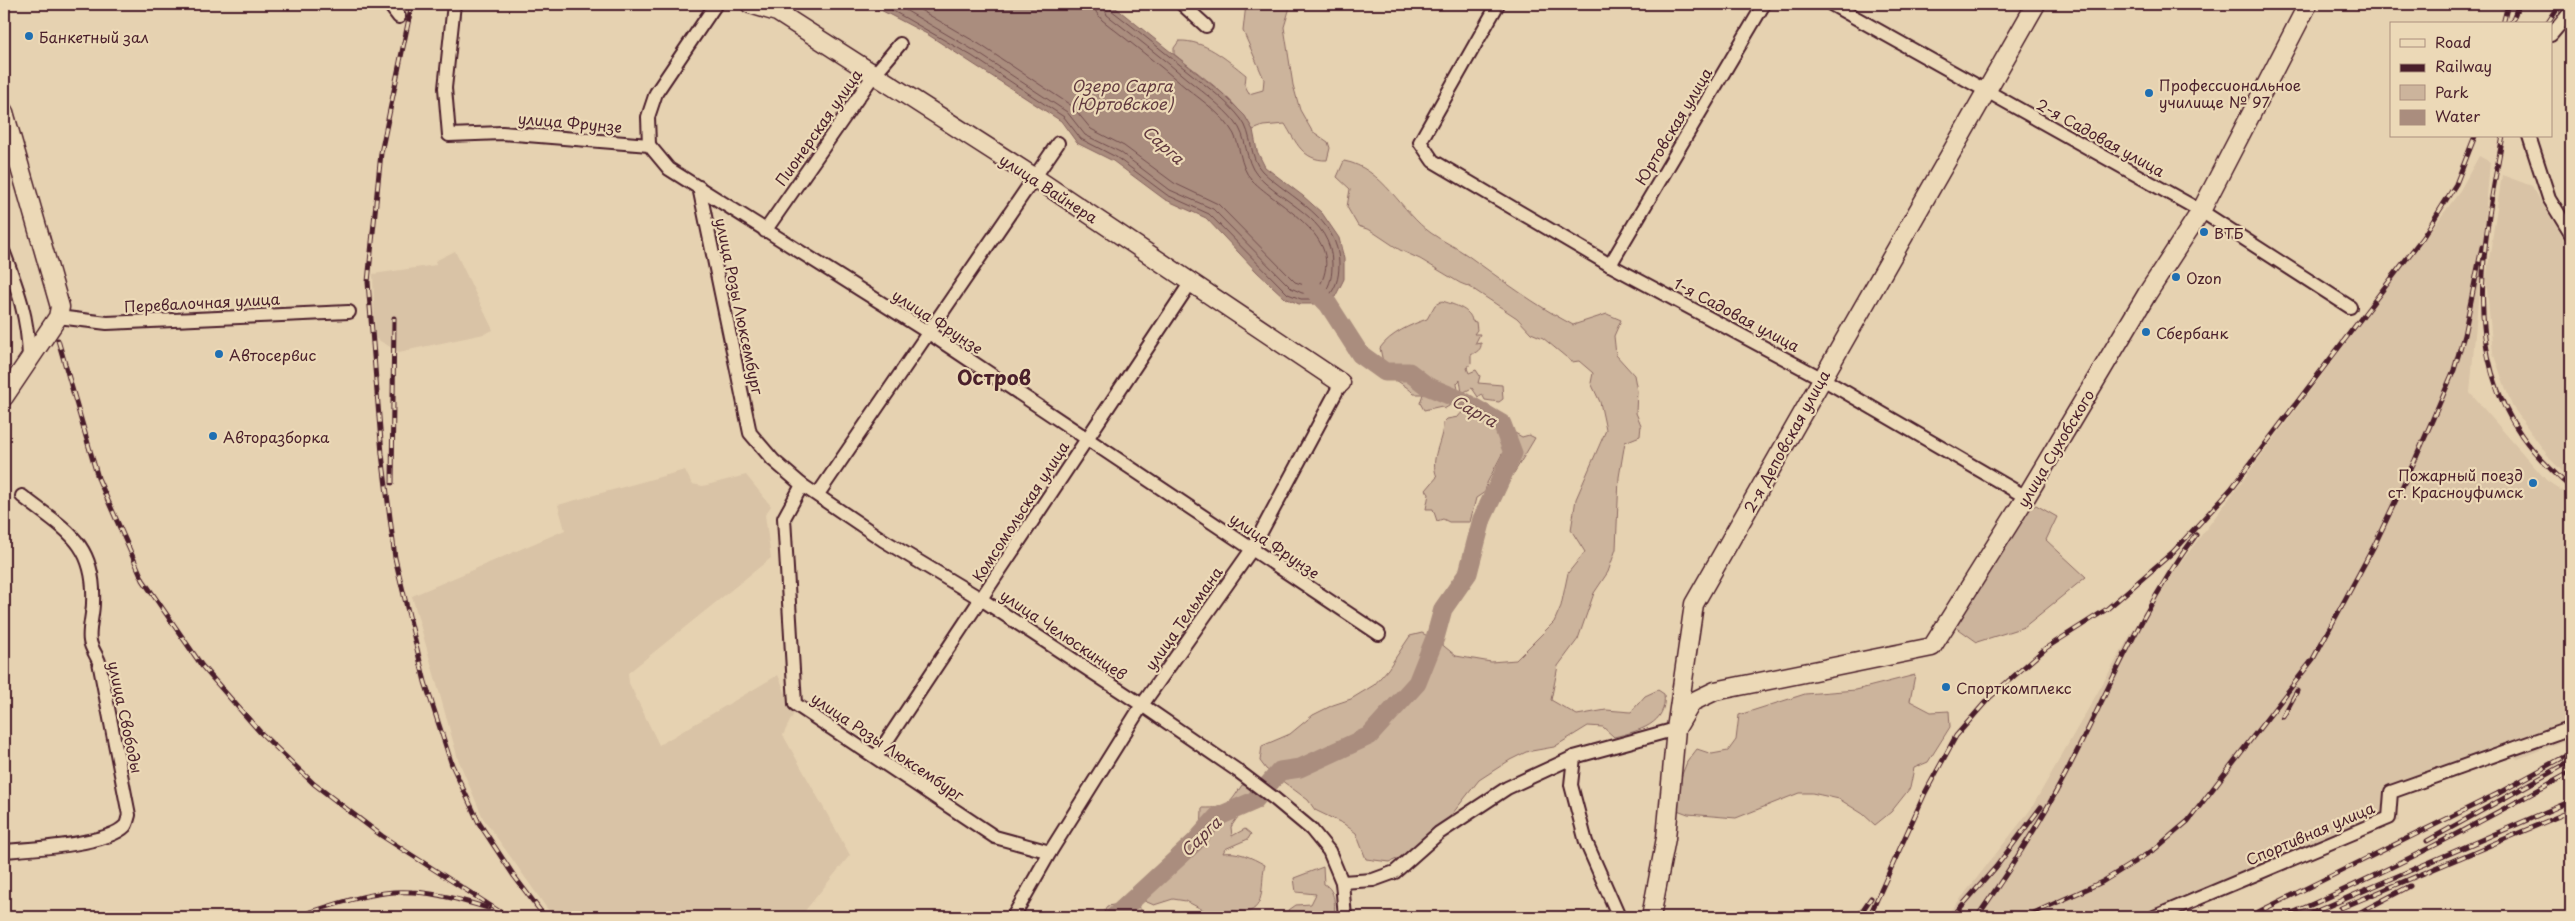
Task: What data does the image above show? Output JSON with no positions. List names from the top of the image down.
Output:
{
  "streets": {
    "street": [
      "улица Фрунзе",
      "Юртовская улица",
      "Пионерская улица",
      "2-я Садовая улица",
      "улица Вайнера",
      "Перевалочная улица",
      "улица Розы Люксембург",
      "1-я Садовая улица",
      "2-я Деповская улица",
      "улица Сухобского",
      "Комсомольская улица",
      "улица Тельмана",
      "улица Челюскинцев",
      "улица Свободы",
      "Спортивная улица"
    ]
  },
  "crossings": [
    ["улица Фрунзе", "Пионерская улица"],
    ["улица Фрунзе", "улица Розы Люксембург"],
    ["улица Фрунзе", "Комсомольская улица"],
    ["улица Фрунзе", "улица Тельмана"],
    ["Юртовская улица", "1-я Садовая улица"],
    ["Пионерская улица", "улица Вайнера"],
    ["2-я Садовая улица", "2-я Деповская улица"],
    ["2-я Садовая улица", "улица Сухобского"],
    ["улица Вайнера", "Комсомольская улица"],
    ["улица Вайнера", "улица Тельмана"],
    ["улица Розы Люксембург", "Комсомольская улица"],
    ["улица Розы Люксембург", "улица Тельмана"],
    ["улица Розы Люксембург", "улица Челюскинцев"],
    ["1-я Садовая улица", "2-я Деповская улица"],
    ["1-я Садовая улица", "улица Сухобского"],
    ["2-я Деповская улица", "улица Сухобского"],
    ["Комсомольская улица", "улица Челюскинцев"],
    ["улица Тельмана", "улица Челюскинцев"]
  ],
  "districts": ["Остров"],
  "water": ["Озеро Сарга (Юртовское)", "Сарга"],
  "places": [
    "Банкетный зал",
    "Профессиональное училище № 97",
    "ВТБ",
    "Ozon",
    "Сбербанк",
    "Автосервис",
    "Авторазборка",
    "Пожарный поезд ст. Красноуфимск",
    "Спорткомплекс"
  ],
  "legend": [
    "Road",
    "Railway",
    "Park",
    "Water"
  ]
}
